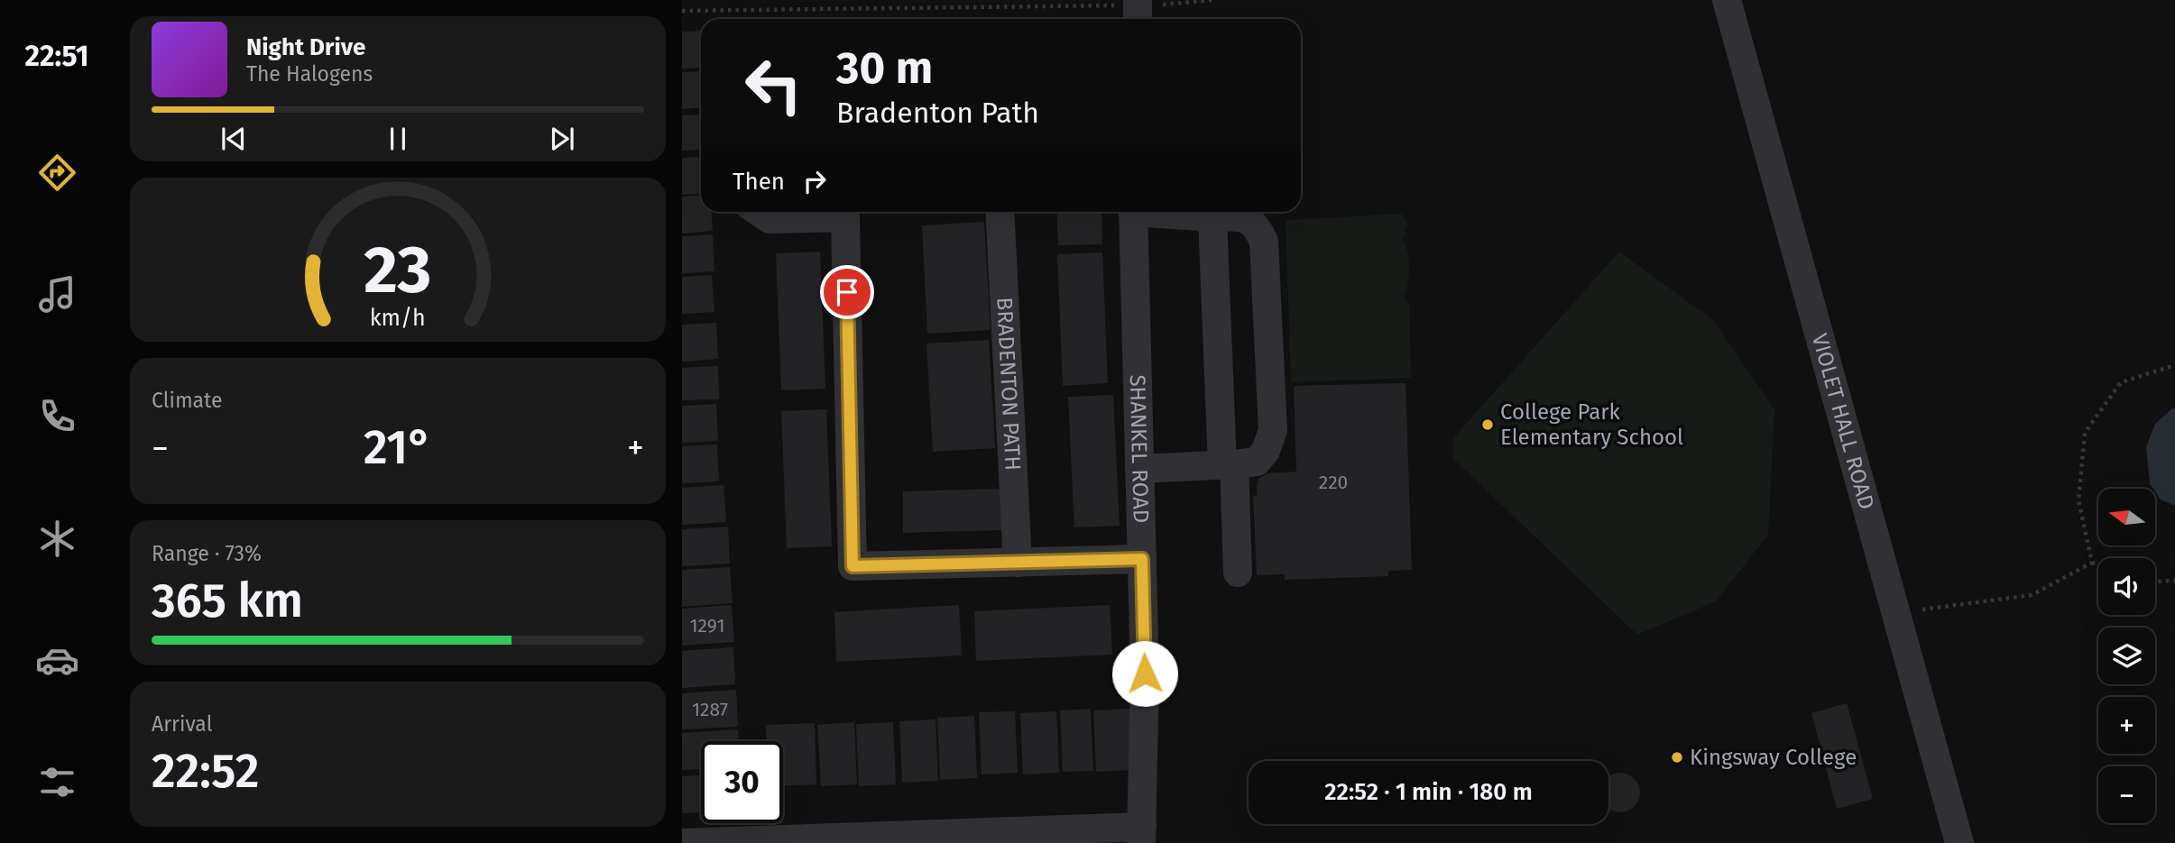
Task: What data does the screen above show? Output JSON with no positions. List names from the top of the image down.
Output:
{
  "streets": {
    "street": ["BRADENTON PATH", "VIOLET HALL ROAD", "SHANKEL ROAD"]
  },
  "places": ["College Park Elementary School", "Kingsway College"],
  "house_numbers": ["220", "1291", "1287"],
  "north": "left",
  "page": {
    "tabs": "22:51",
    "turn": ["30 m", "Bradenton Path"],
    "song": ["Night Drive", "The Halogens"],
    "then": "Then",
    "tile": [
      "Climate",
      ["Range · 73%", "365 km"],
      ["Arrival", "22:52"]
    ],
    "heat": ["−", "21°", "+"],
    "map_buttons": ["+", "−"],
    "limit": "30",
    "trip": "22:52 · 1 min · 180 m",
    "gauge": ["23", "km/h"]
  }
}
